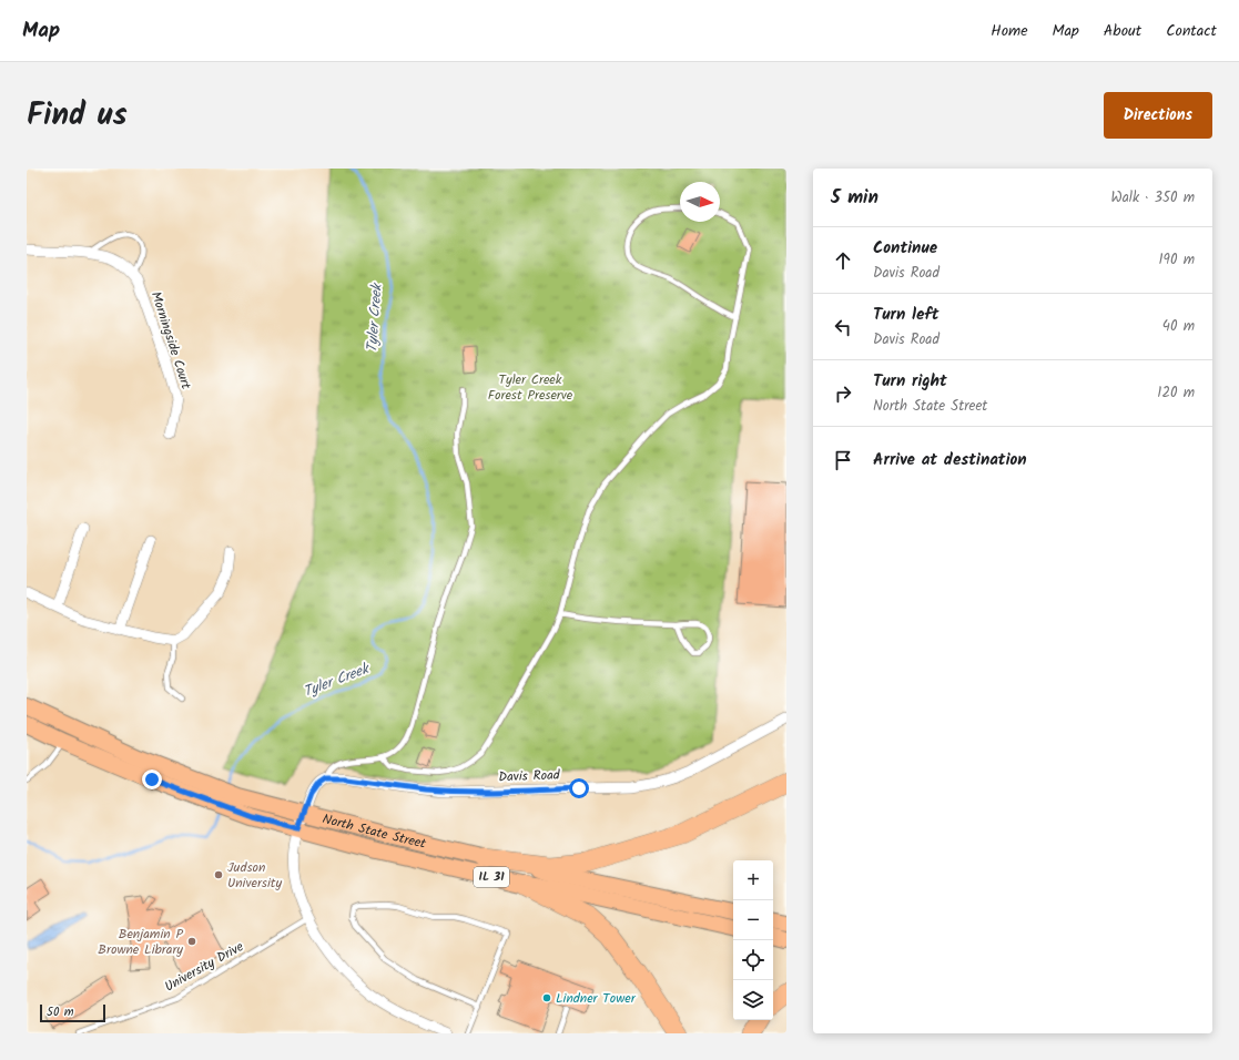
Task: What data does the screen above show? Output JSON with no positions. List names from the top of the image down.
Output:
{
  "streets": {
    "main road": ["North State Street", "IL 31"],
    "street": ["Morningside Court", "Davis Road"],
    "lane": ["University Drive"]
  },
  "water": ["Tyler Creek"],
  "parks": ["Tyler Creek Forest Preserve"],
  "places": ["Judson University", "Benjamin P Browne Library", "Lindner Tower"],
  "scale_bar": "50 m",
  "north": "right",
  "page": {
    "header": "Map",
    "nav": [
      "Home",
      "Map",
      "About",
      "Contact"
    ],
    "title": "Find us",
    "buttons": "Directions",
    "heading": ["5 min", "Walk · 350 m"],
    "list": [
      ["Continue", "Davis Road", "190 m"],
      ["Turn left", "Davis Road", "40 m"],
      ["Turn right", "North State Street", "120 m"],
      "Arrive at destination"
    ],
    "map_buttons": ["+", "−"],
    "scale": "50 m"
  }
}
